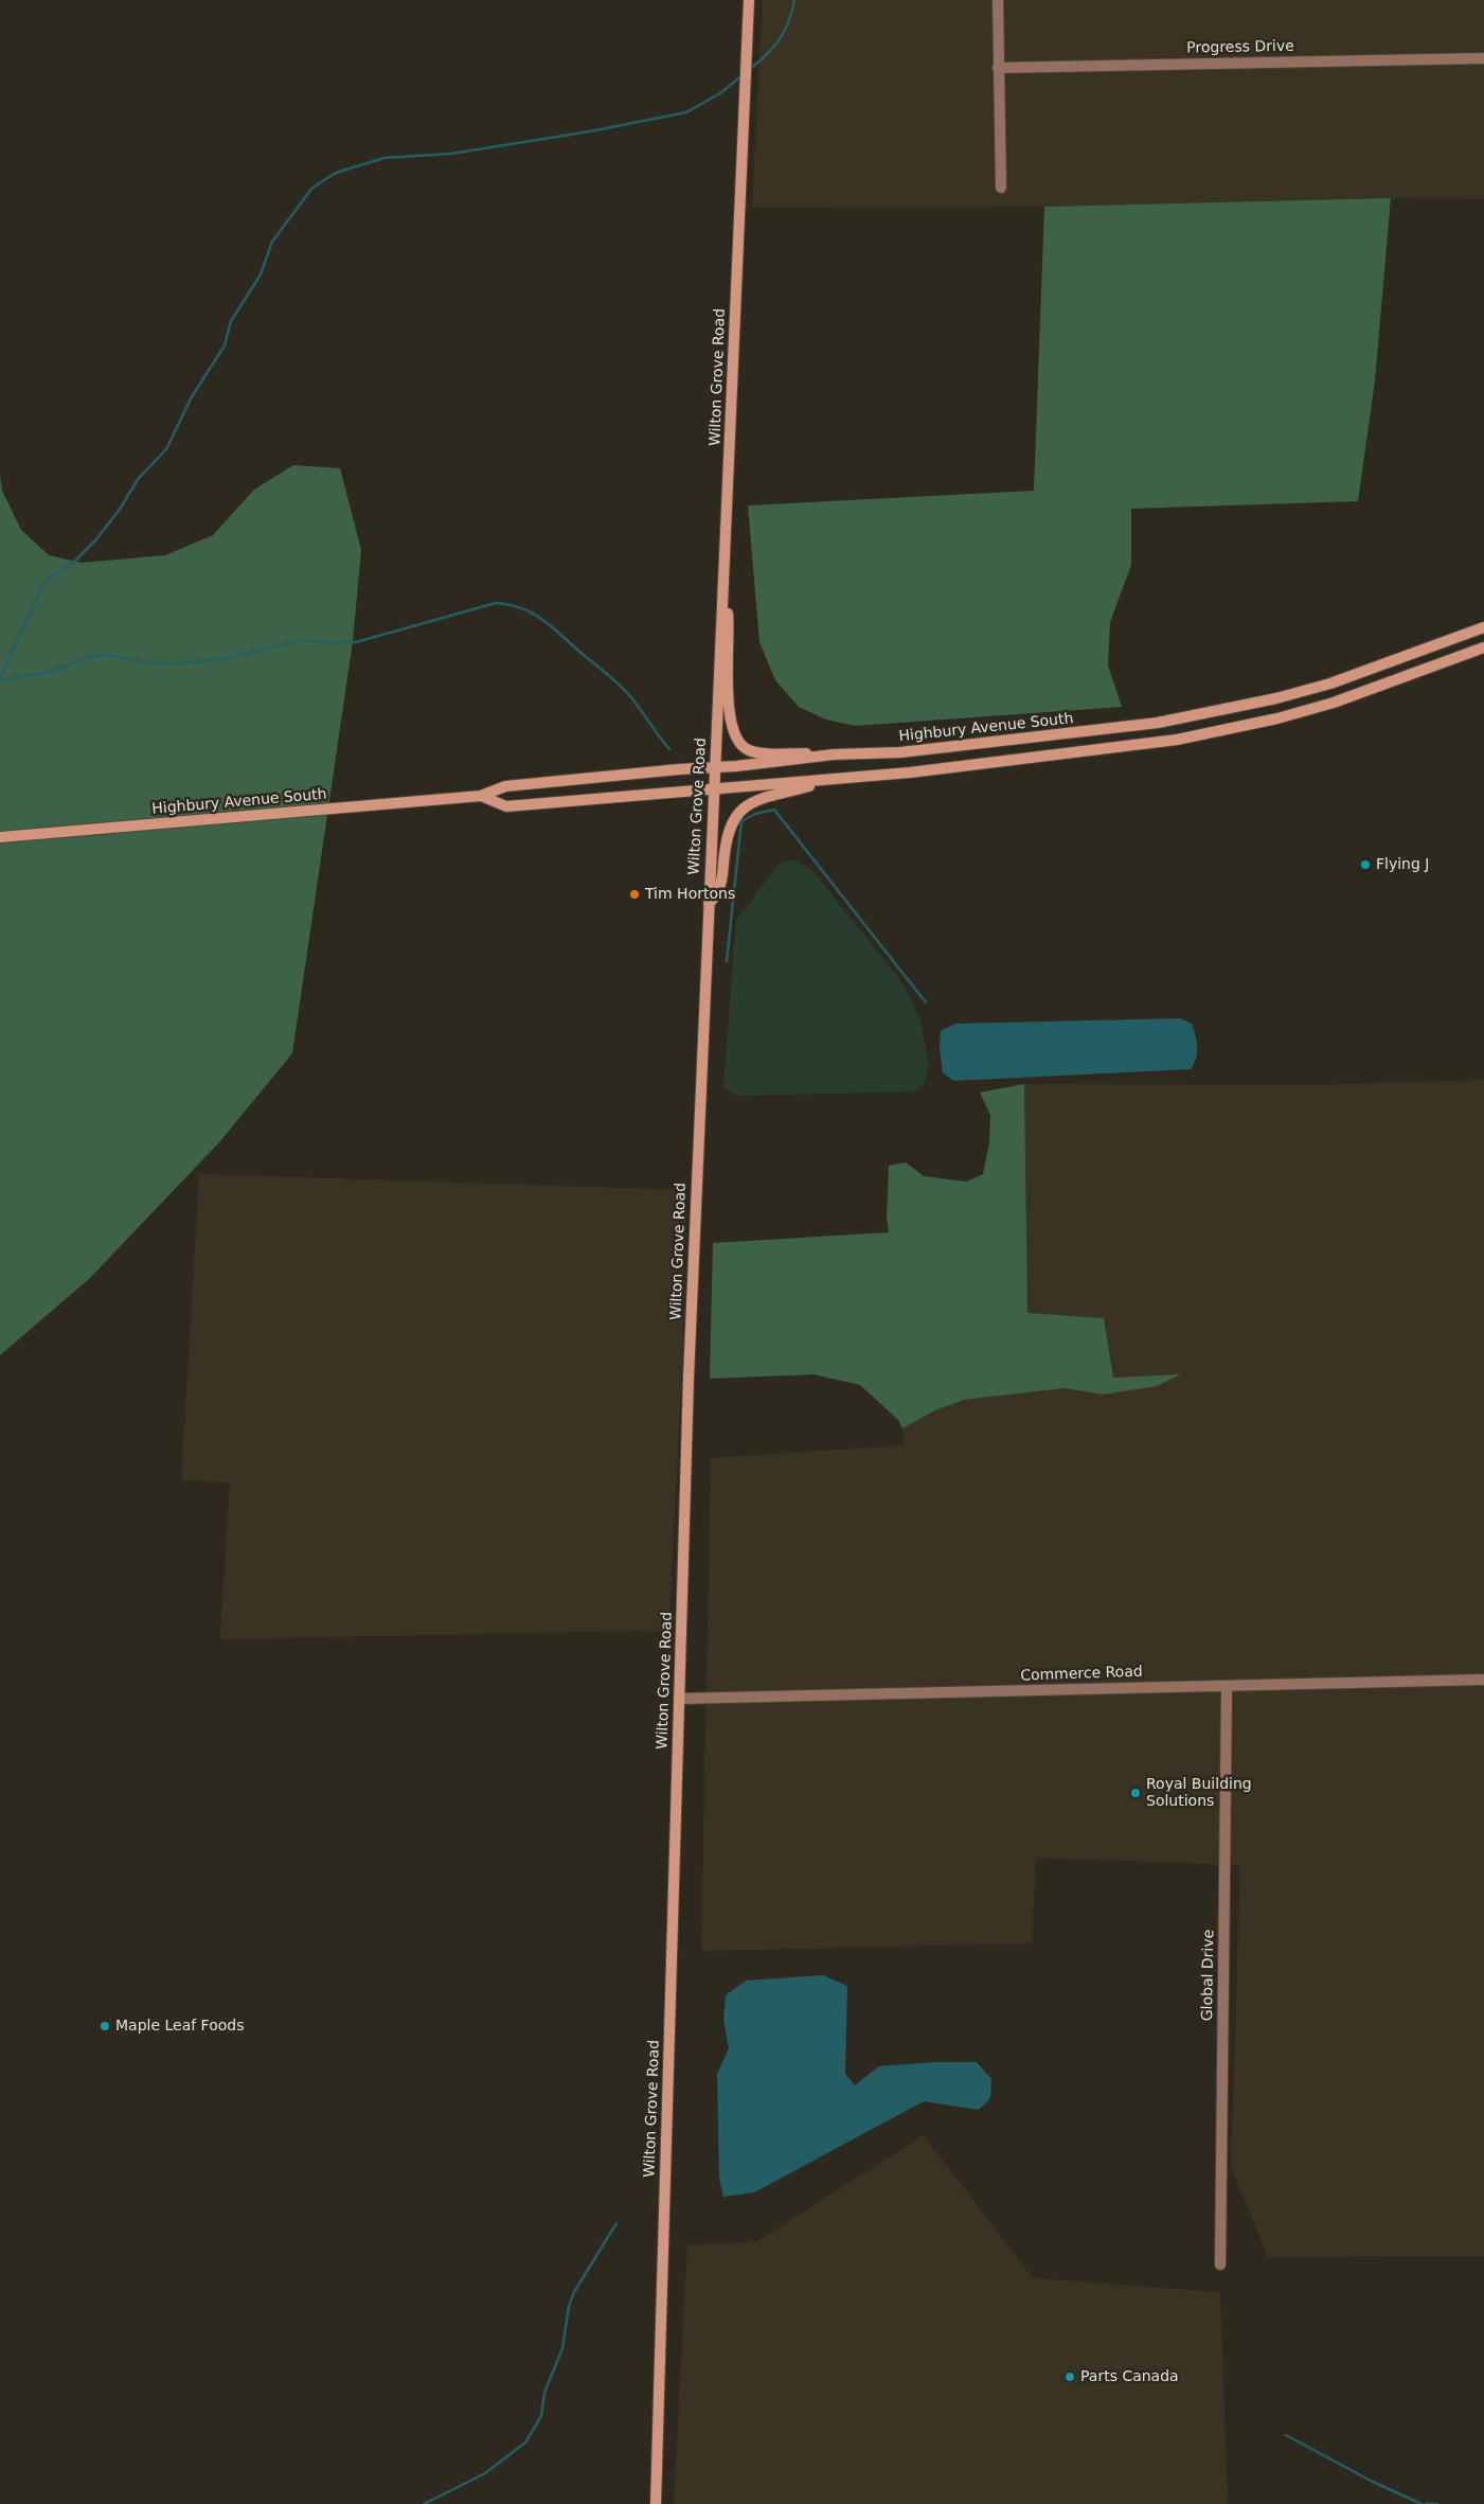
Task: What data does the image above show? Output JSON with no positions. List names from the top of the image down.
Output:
{
  "streets": {
    "main road": ["Wilton Grove Road", "Highbury Avenue South"],
    "street": ["Progress Drive", "Commerce Road", "Global Drive"]
  },
  "crossings": [
    ["Wilton Grove Road", "Highbury Avenue South"],
    ["Wilton Grove Road", "Commerce Road"],
    ["Commerce Road", "Global Drive"]
  ],
  "places": [
    "Flying J",
    "Tim Hortons",
    "Royal Building Solutions",
    "Maple Leaf Foods",
    "Parts Canada"
  ]
}
